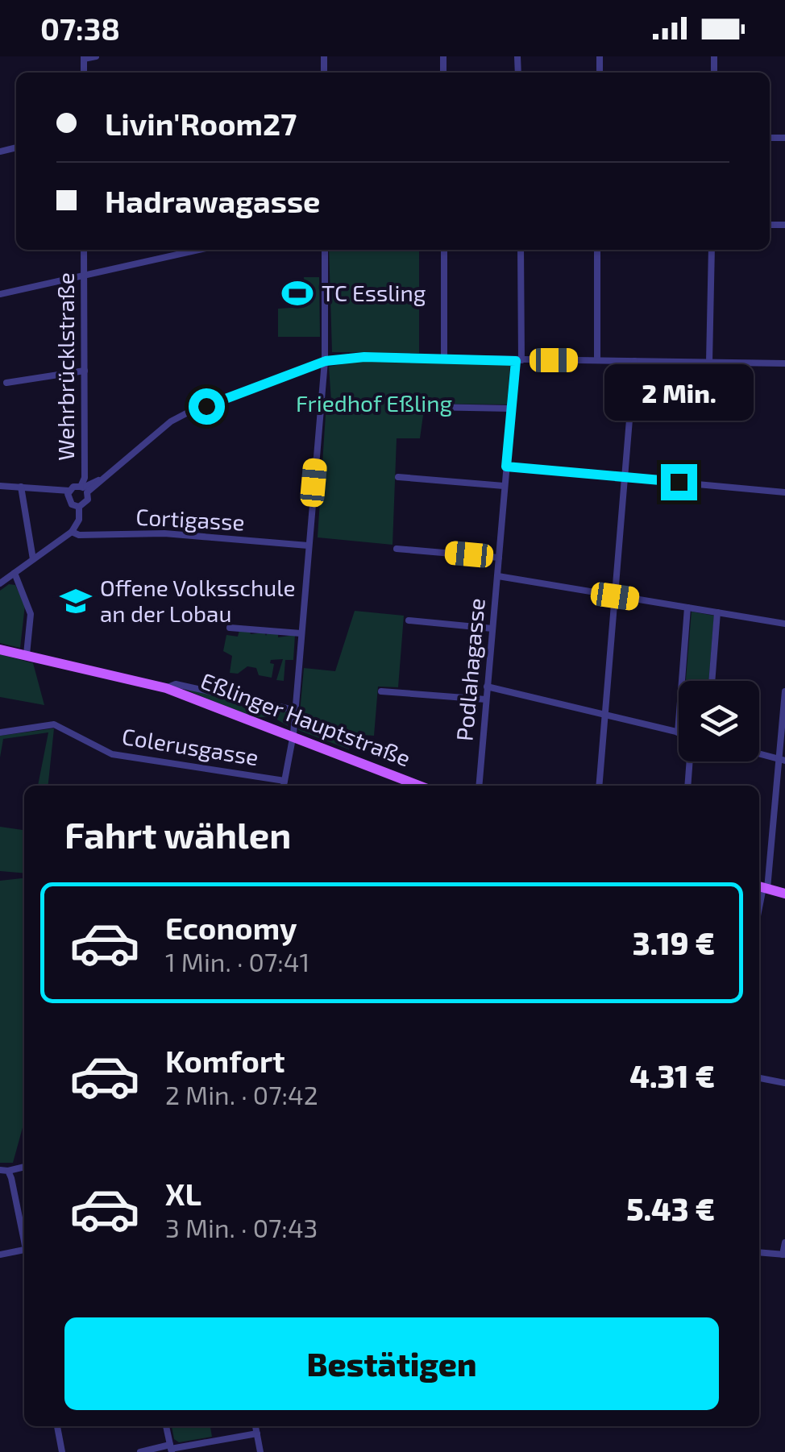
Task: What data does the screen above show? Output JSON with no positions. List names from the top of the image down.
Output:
{
  "streets": {
    "main road": ["Eßlinger Hauptstraße"],
    "street": [
      "Wehrbrücklstraße",
      "Cortigasse",
      "Podlahagasse",
      "Colerusgasse"
    ]
  },
  "parks": ["Friedhof Eßling"],
  "places": {
    "sports": ["TC Essling"],
    "school or university": ["Offene Volksschule an der Lobau"]
  },
  "page": {
    "status": "07:38",
    "banner": ["Livin'Room27", "Hadrawagasse"],
    "bubble": "2 Min.",
    "heading": "Fahrt wählen",
    "list": [
      {
        "name": "Economy",
        "note": "1 Min. · 07:41",
        "value": "3.19 €"
      },
      {
        "name": "Komfort",
        "note": "2 Min. · 07:42",
        "value": "4.31 €"
      },
      {
        "name": "XL",
        "note": "3 Min. · 07:43",
        "value": "5.43 €"
      }
    ],
    "buttons": "Bestätigen"
  }
}
